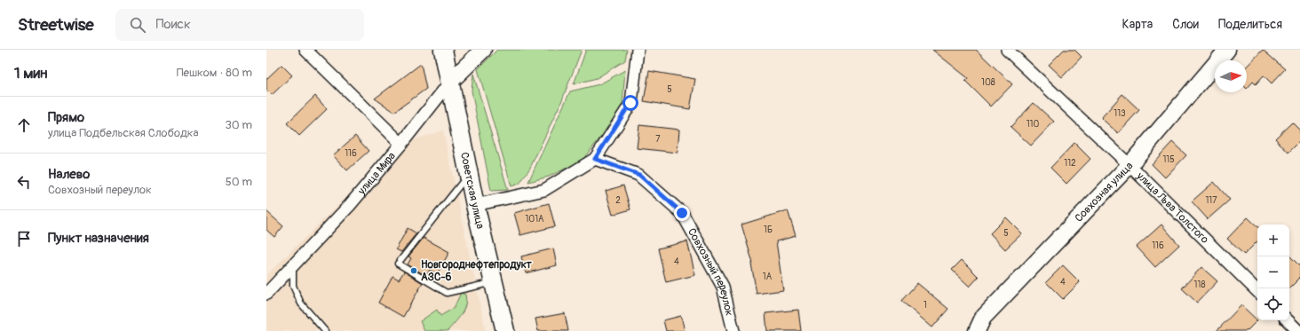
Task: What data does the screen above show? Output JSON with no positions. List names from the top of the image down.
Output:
{
  "streets": {
    "main road": ["улица Мира", "Советская улица", "Совхозная улица"],
    "street": ["улица Льва Толстого", "Совхозный переулок"]
  },
  "crossings": [
    ["улица Мира", "Советская улица"],
    ["Совхозная улица", "улица Льва Толстого"]
  ],
  "places": ["Новгороднефтепродукт АЗС-6"],
  "house_numbers": [
    "108",
    "5",
    "113",
    "110",
    "7",
    "116",
    "115",
    "112",
    "2",
    "117",
    "101А",
    "1Б",
    "5",
    "116",
    "4",
    "1А",
    "4",
    "118",
    "1"
  ],
  "north": "right",
  "page": {
    "header": "Streetwise",
    "search": "Поиск",
    "nav": ["Карта", "Слои", "Поделиться"],
    "heading": ["1 мин", "Пешком · 80 m"],
    "list": [
      ["Прямо", "улица Подбельская Слободка", "30 m"],
      ["Налево", "Совхозный переулок", "50 m"],
      "Пункт назначения"
    ],
    "map_buttons": ["+", "−"]
  }
}
